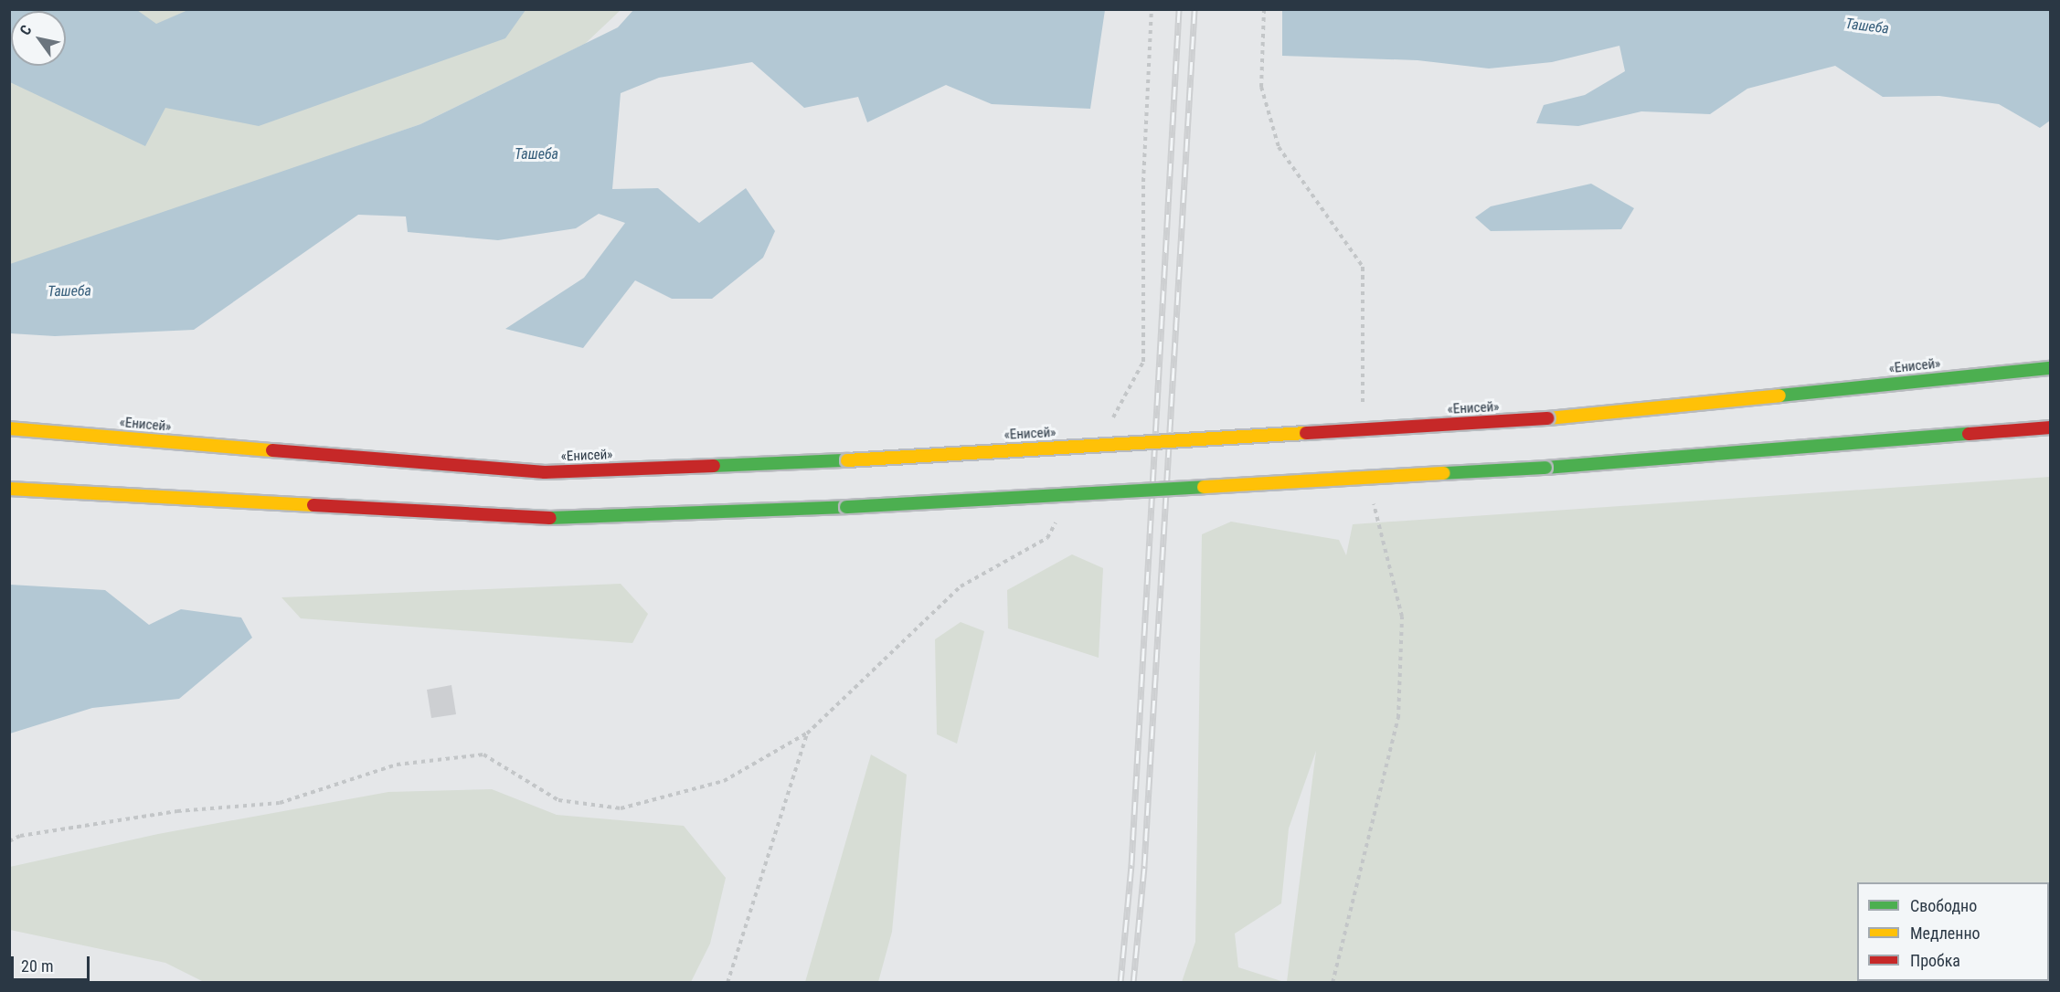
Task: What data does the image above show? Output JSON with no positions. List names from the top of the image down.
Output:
{
  "streets": {
    "highway": ["«Енисей»"]
  },
  "water": ["Ташеба"],
  "legend": ["Свободно", "Медленно", "Пробка"],
  "scale_bar": "20 m",
  "north": "top left"
}
